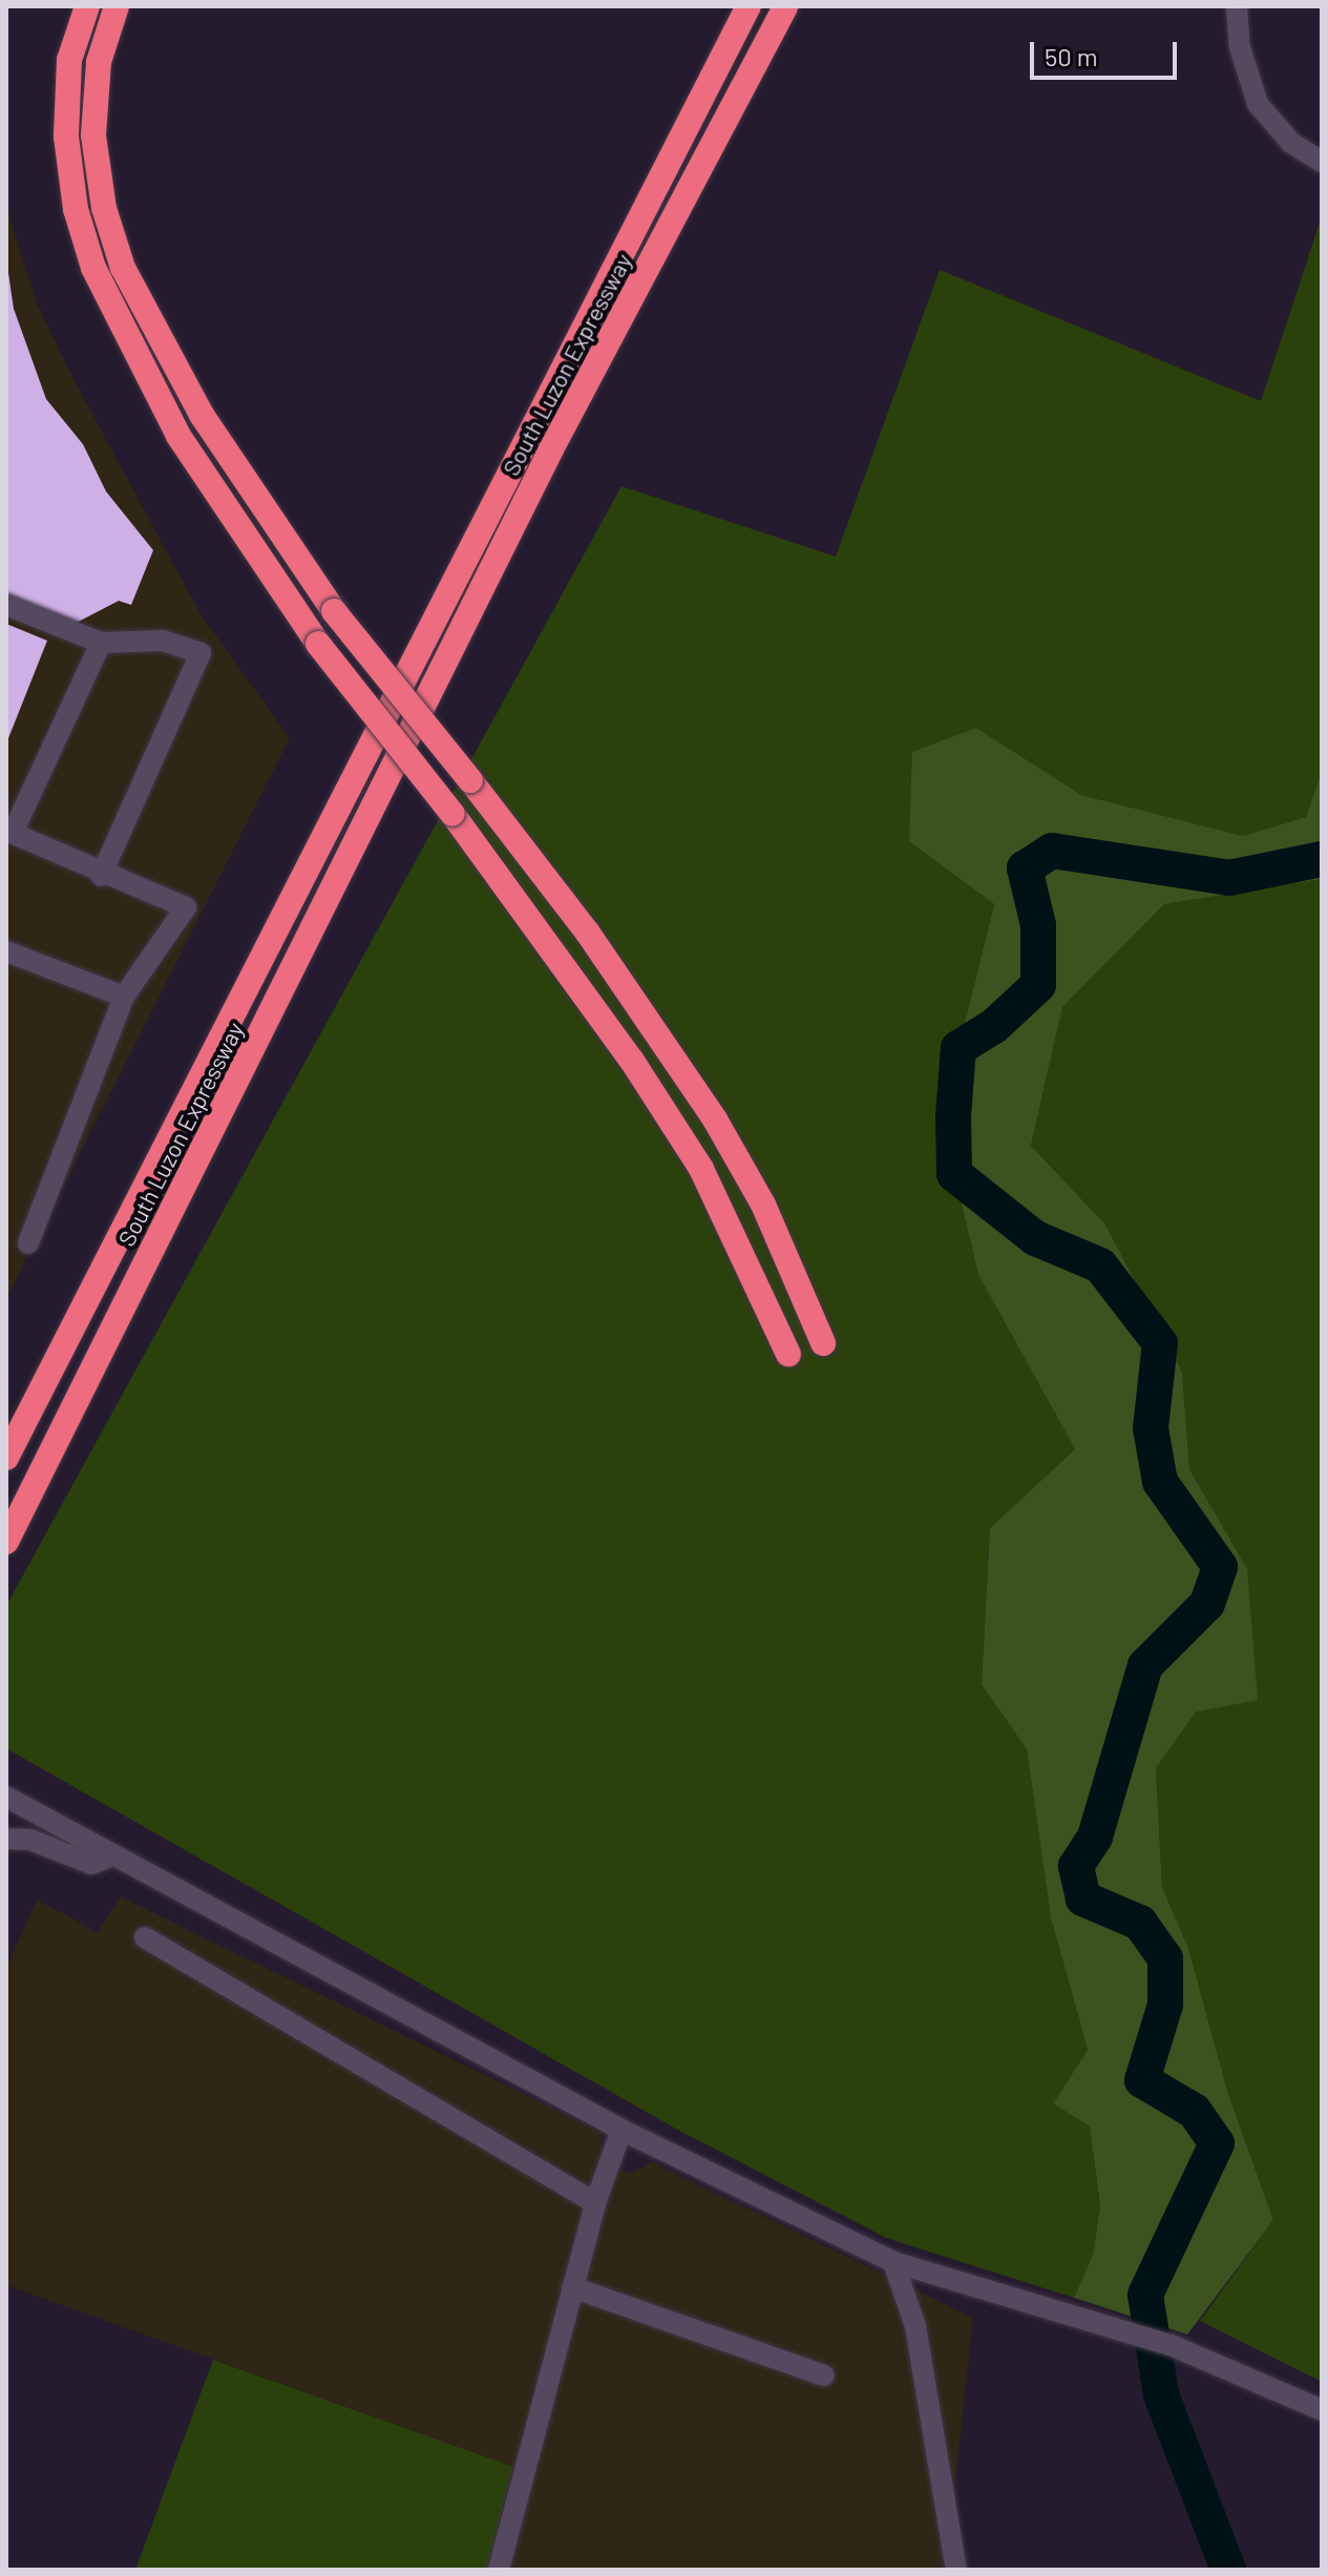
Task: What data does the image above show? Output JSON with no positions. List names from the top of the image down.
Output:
{
  "streets": {
    "highway": ["South Luzon Expressway"]
  },
  "scale_bar": "50 m"
}
